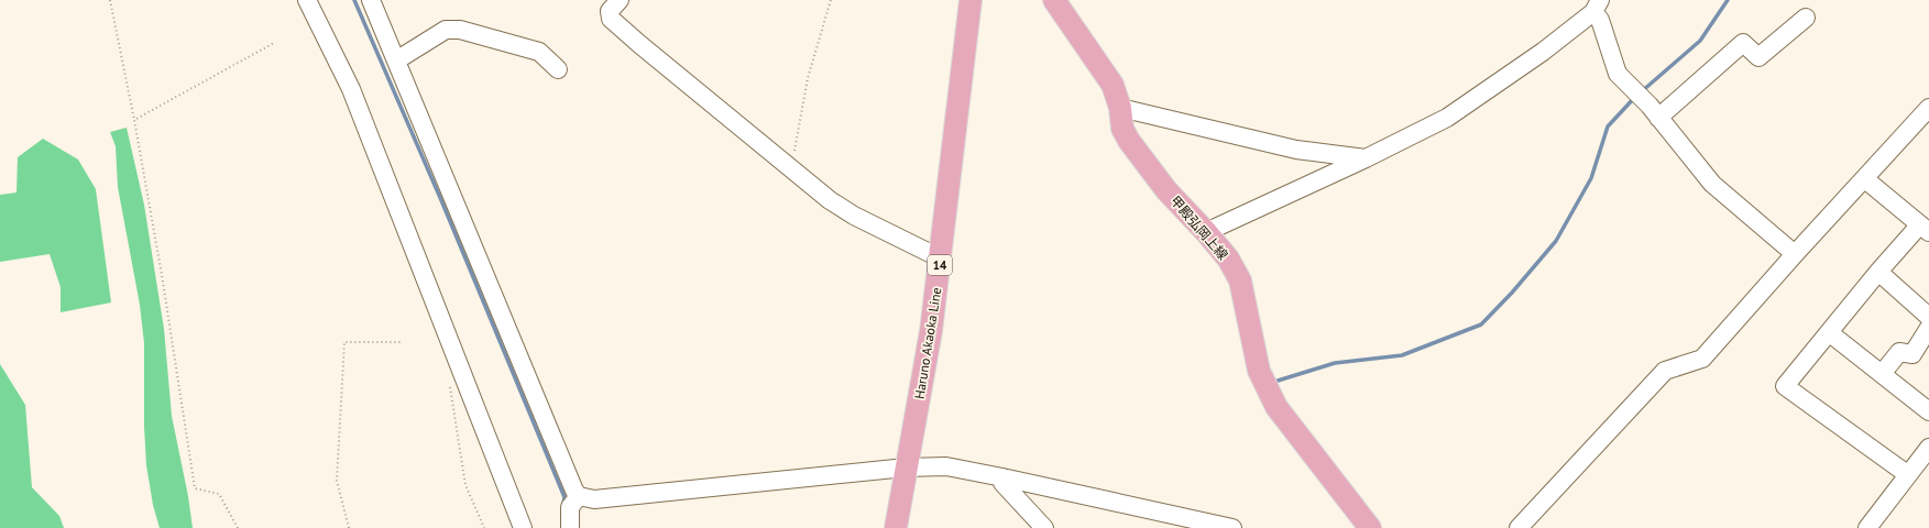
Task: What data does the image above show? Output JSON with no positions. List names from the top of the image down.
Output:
{
  "streets": {
    "main road": ["甲殿弘岡上線", "14", "Haruno Akaoka Line"]
  }
}
